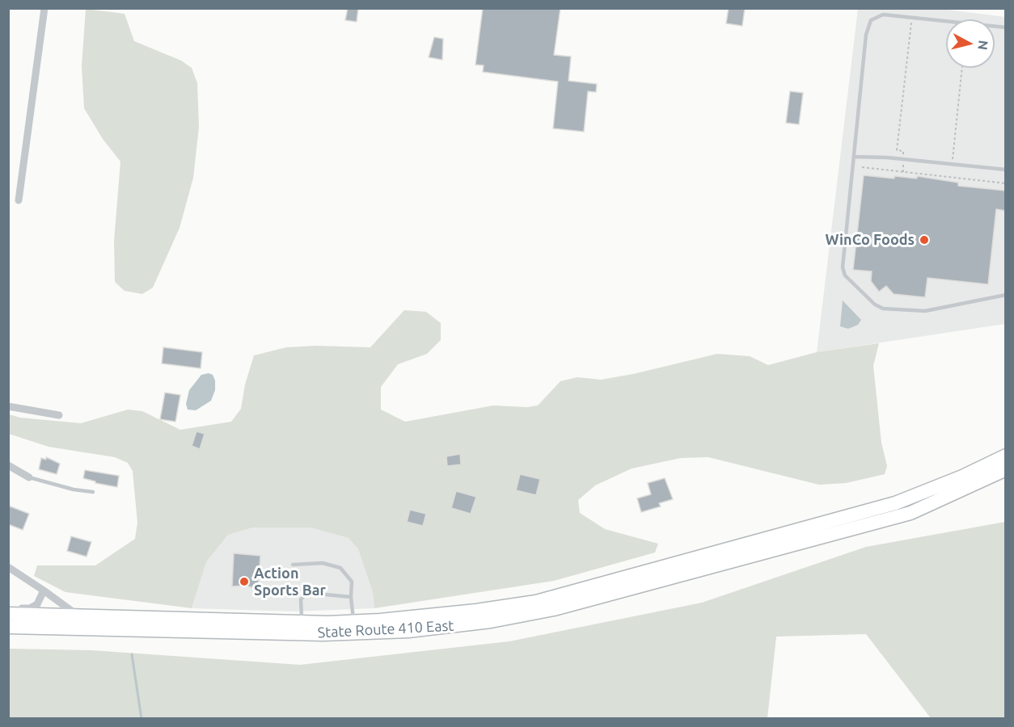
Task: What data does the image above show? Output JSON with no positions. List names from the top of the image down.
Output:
{
  "streets": {
    "highway": ["State Route 410 East"]
  },
  "places": ["WinCo Foods", "Action Sports Bar"],
  "north": "right"
}
